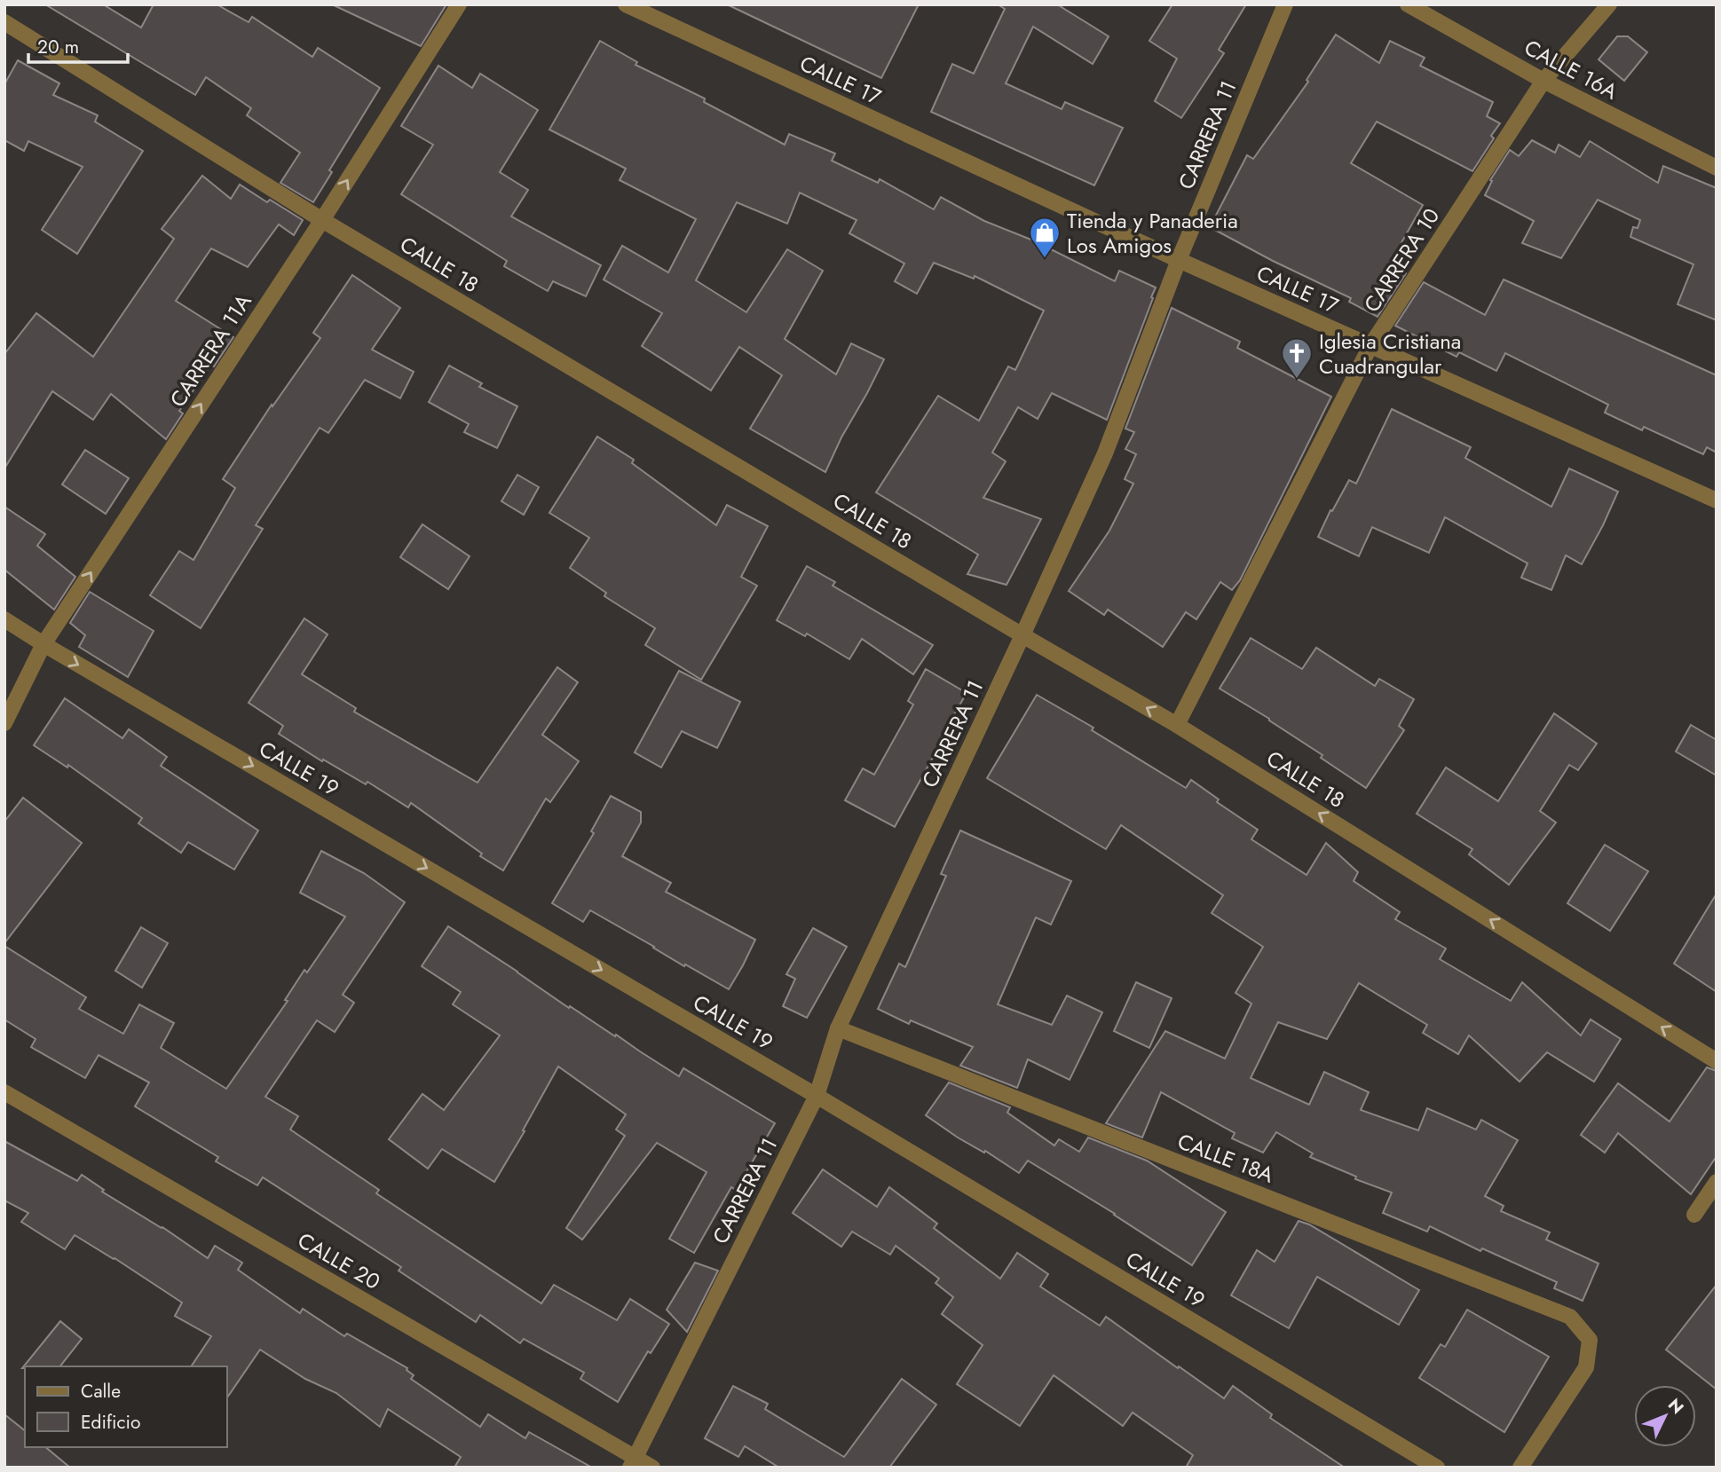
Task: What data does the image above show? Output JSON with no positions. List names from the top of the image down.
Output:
{
  "streets": {
    "street": [
      "CALLE 16A",
      "CALLE 17",
      "CARRERA 11",
      "CARRERA 10",
      "CALLE 18",
      "CARRERA 11A",
      "CALLE 19",
      "CALLE 18A",
      "CALLE 20"
    ]
  },
  "crossings": [
    ["CALLE 16A", "CARRERA 10"],
    ["CALLE 17", "CARRERA 11"],
    ["CALLE 17", "CARRERA 10"],
    ["CARRERA 11", "CALLE 18"],
    ["CARRERA 11", "CALLE 19"],
    ["CARRERA 11", "CALLE 18A"],
    ["CARRERA 11", "CALLE 20"],
    ["CARRERA 10", "CALLE 18"],
    ["CALLE 18", "CARRERA 11A"],
    ["CARRERA 11A", "CALLE 19"]
  ],
  "one_way": ["CALLE 18", "CARRERA 11A", "CALLE 19"],
  "places": {
    "shop": ["Tienda y Panaderia Los Amigos"],
    "church": ["Iglesia Cristiana Cuadrangular"]
  },
  "legend": ["Calle", "Edificio"],
  "scale_bar": "20 m",
  "north": "top right"
}
